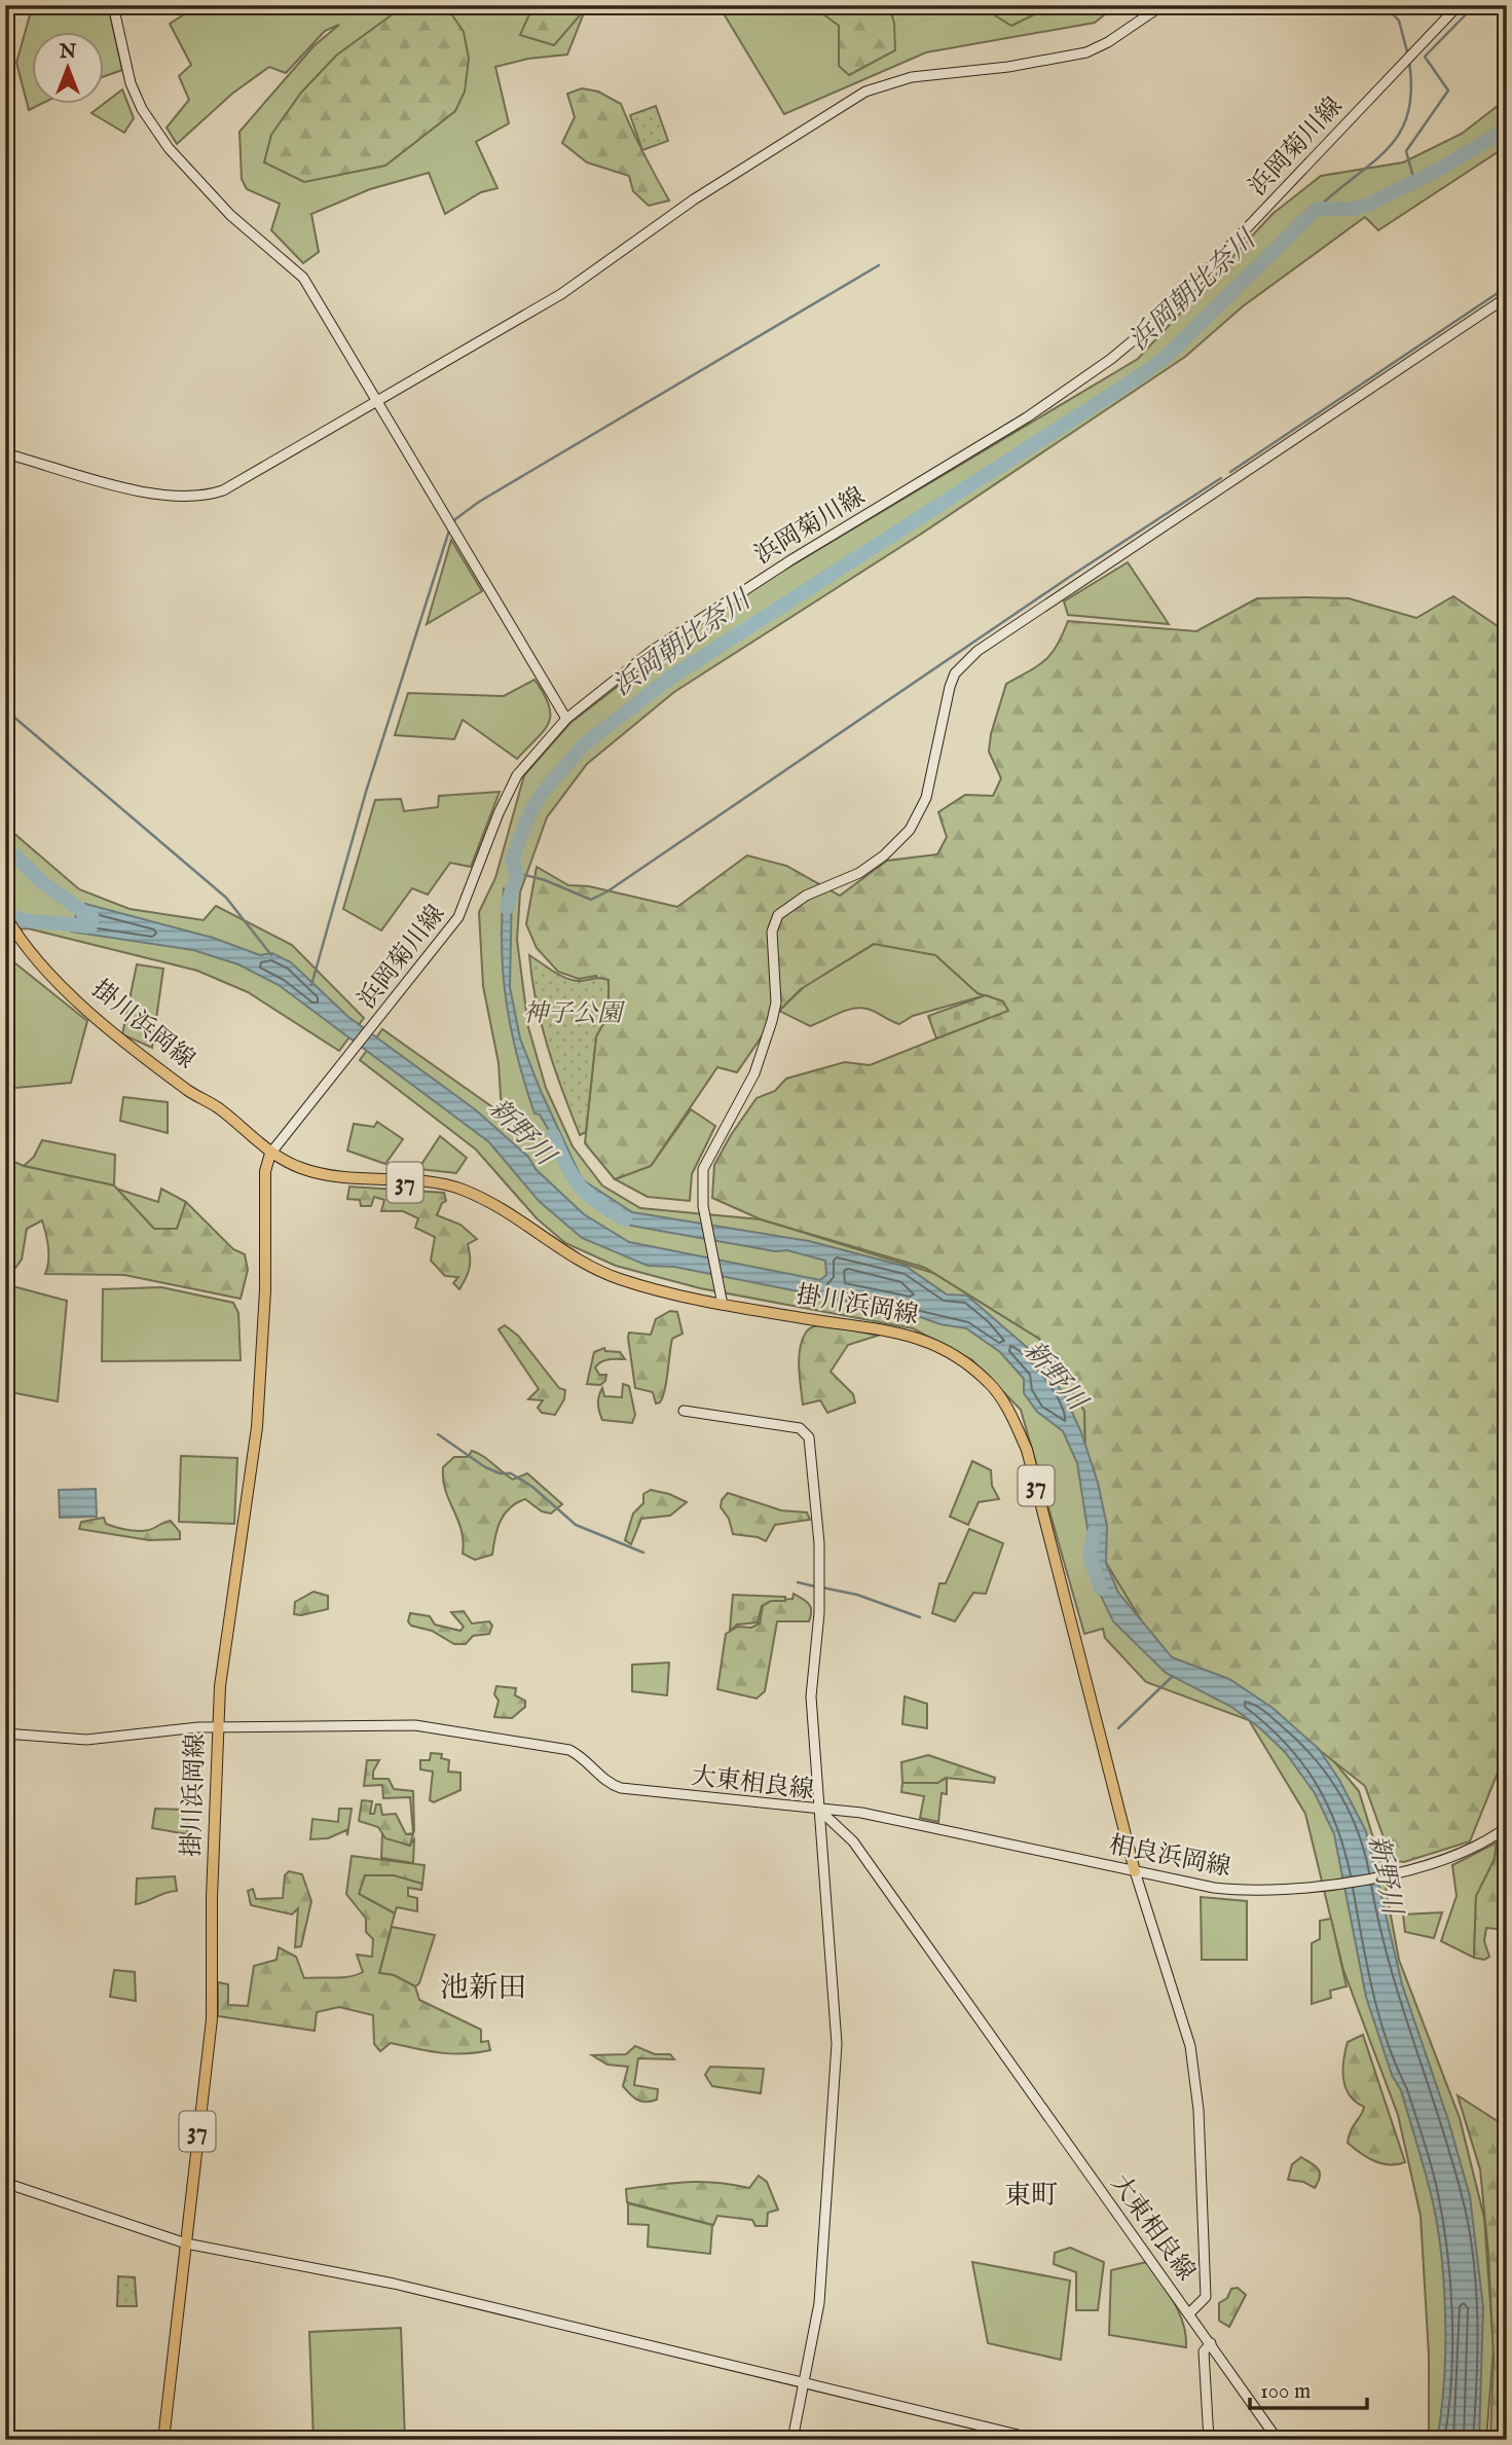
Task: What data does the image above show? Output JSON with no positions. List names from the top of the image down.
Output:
{
  "streets": {
    "main road": ["掛川浜岡線", "37"],
    "street": ["浜岡菊川線", "大東相良線", "相良浜岡線"]
  },
  "crossings": [
    ["浜岡菊川線", "掛川浜岡線"],
    ["掛川浜岡線", "大東相良線"],
    ["掛川浜岡線", "相良浜岡線"],
    ["大東相良線", "相良浜岡線"]
  ],
  "districts": ["池新田", "東町"],
  "water": ["浜岡朝比奈川", "新野川"],
  "parks": ["神子公園"],
  "scale_bar": "100 m",
  "north": "top"
}
